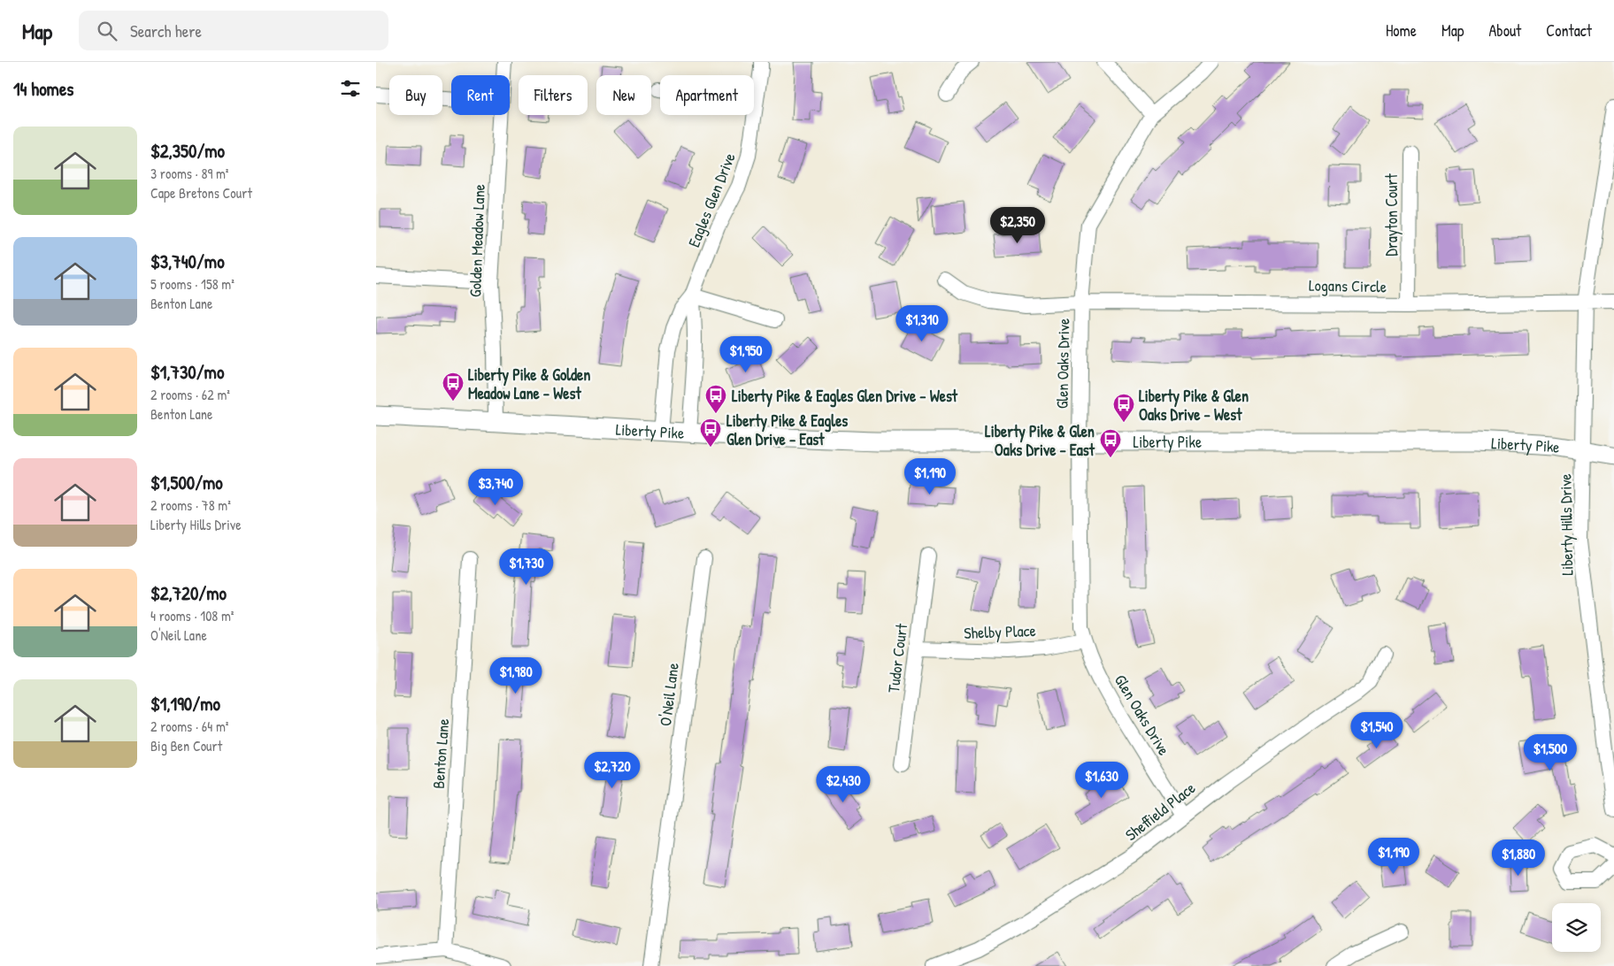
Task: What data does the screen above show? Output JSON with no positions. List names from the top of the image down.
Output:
{
  "streets": {
    "street": [
      "Eagles Glen Drive",
      "Drayton Court",
      "Golden Meadow Lane",
      "Logans Circle",
      "Glen Oaks Drive",
      "Liberty Pike",
      "Liberty Hills Drive",
      "Shelby Place",
      "Tudor Court",
      "O'Neil Lane",
      "Benton Lane",
      "Sheffield Place"
    ]
  },
  "crossings": [
    ["Eagles Glen Drive", "Liberty Pike"],
    ["Drayton Court", "Logans Circle"],
    ["Golden Meadow Lane", "Liberty Pike"],
    ["Logans Circle", "Glen Oaks Drive"],
    ["Logans Circle", "Liberty Hills Drive"],
    ["Glen Oaks Drive", "Liberty Pike"],
    ["Glen Oaks Drive", "Shelby Place"],
    ["Glen Oaks Drive", "Sheffield Place"],
    ["Liberty Pike", "Liberty Hills Drive"],
    ["Shelby Place", "Tudor Court"]
  ],
  "places": {
    "bus stop": [
      "Liberty Pike & Golden Meadow Lane - West",
      "Liberty Pike & Eagles Glen Drive - West",
      "Liberty Pike & Glen Oaks Drive - West",
      "Liberty Pike & Eagles Glen Drive - East",
      "Liberty Pike & Glen Oaks Drive - East"
    ]
  },
  "page": {
    "header": "Map",
    "search": "Search here",
    "nav": [
      "Home",
      "Map",
      "About",
      "Contact"
    ],
    "heading": "14 homes",
    "chip": [
      "Buy",
      "Rent",
      "Filters",
      "New",
      "Apartment"
    ],
    "list": [
      {
        "name": "$2,350/mo",
        "note": "3 rooms · 89 m² · Cape Bretons Court"
      },
      {
        "name": "$3,740/mo",
        "note": "5 rooms · 158 m² · Benton Lane"
      },
      {
        "name": "$1,730/mo",
        "note": "2 rooms · 62 m² · Benton Lane"
      },
      {
        "name": "$1,500/mo",
        "note": "2 rooms · 78 m² · Liberty Hills Drive"
      },
      {
        "name": "$2,720/mo",
        "note": "4 rooms · 108 m² · O'Neil Lane"
      },
      {
        "name": "$1,190/mo",
        "note": "2 rooms · 64 m² · Big Ben Court"
      }
    ],
    "price": [
      "$2,350",
      "$1,310",
      "$1,950",
      "$1,190",
      "$3,740",
      "$1,730",
      "$1,980",
      "$1,540",
      "$1,500",
      "$2,720",
      "$1,630",
      "$2,430",
      "$1,190",
      "$1,880"
    ]
  }
}
